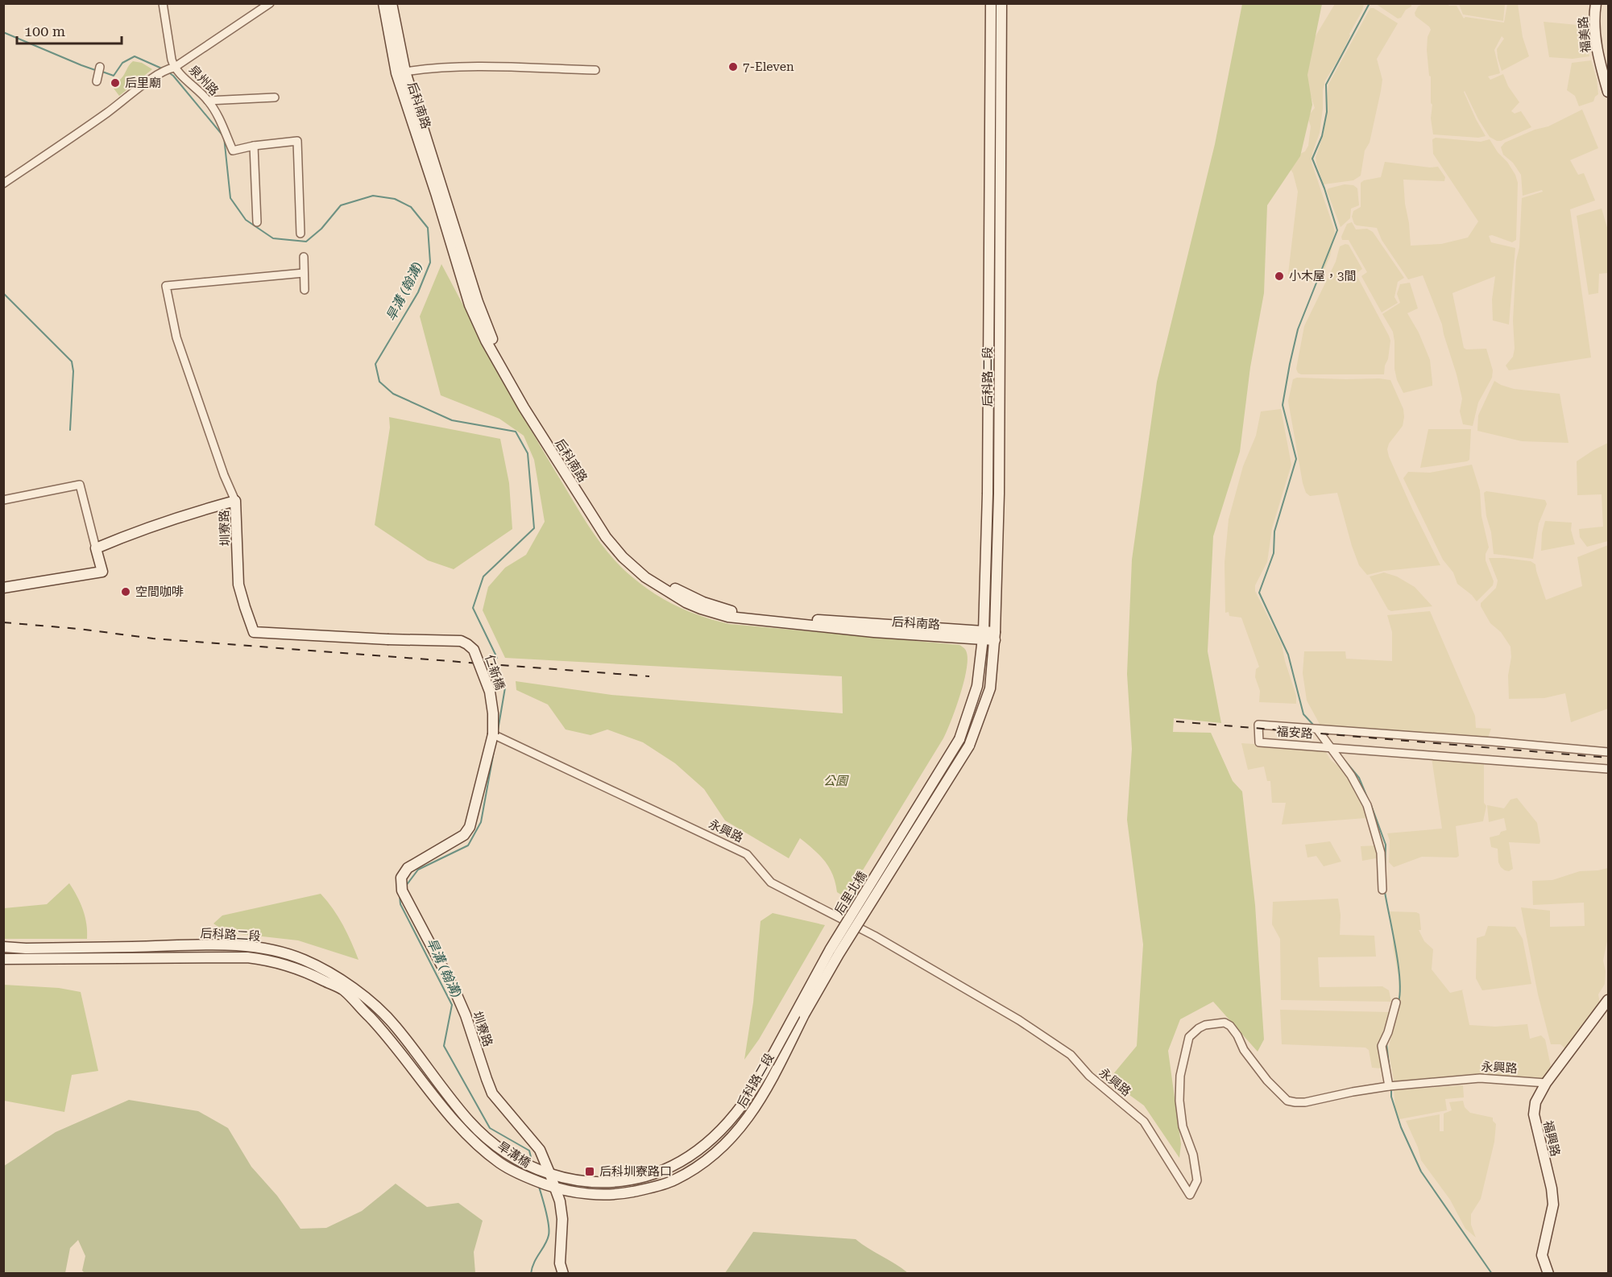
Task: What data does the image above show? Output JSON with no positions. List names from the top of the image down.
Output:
{
  "streets": {
    "street": [
      "福美路",
      "泉州路",
      "后科南路",
      "后科路二段",
      "圳寮路",
      "仁新橋",
      "福安路",
      "永興路",
      "后里北橋",
      "福興路",
      "旱溝橋"
    ]
  },
  "crossings": [
    ["后科南路", "后科路二段"],
    ["后科路二段", "圳寮路"],
    ["后科路二段", "后里北橋"],
    ["后科路二段", "旱溝橋"],
    ["圳寮路", "仁新橋"],
    ["圳寮路", "永興路"],
    ["圳寮路", "旱溝橋"],
    ["仁新橋", "永興路"],
    ["永興路", "福興路"]
  ],
  "water": ["旱溝 (翰溝)"],
  "parks": ["公園"],
  "places": {
    "other": [
      "7-Eleven",
      "后里廟",
      "小木屋，3間",
      "空間咖啡"
    ],
    "transit": ["后科圳寮路口"]
  },
  "scale_bar": "100 m"
}
